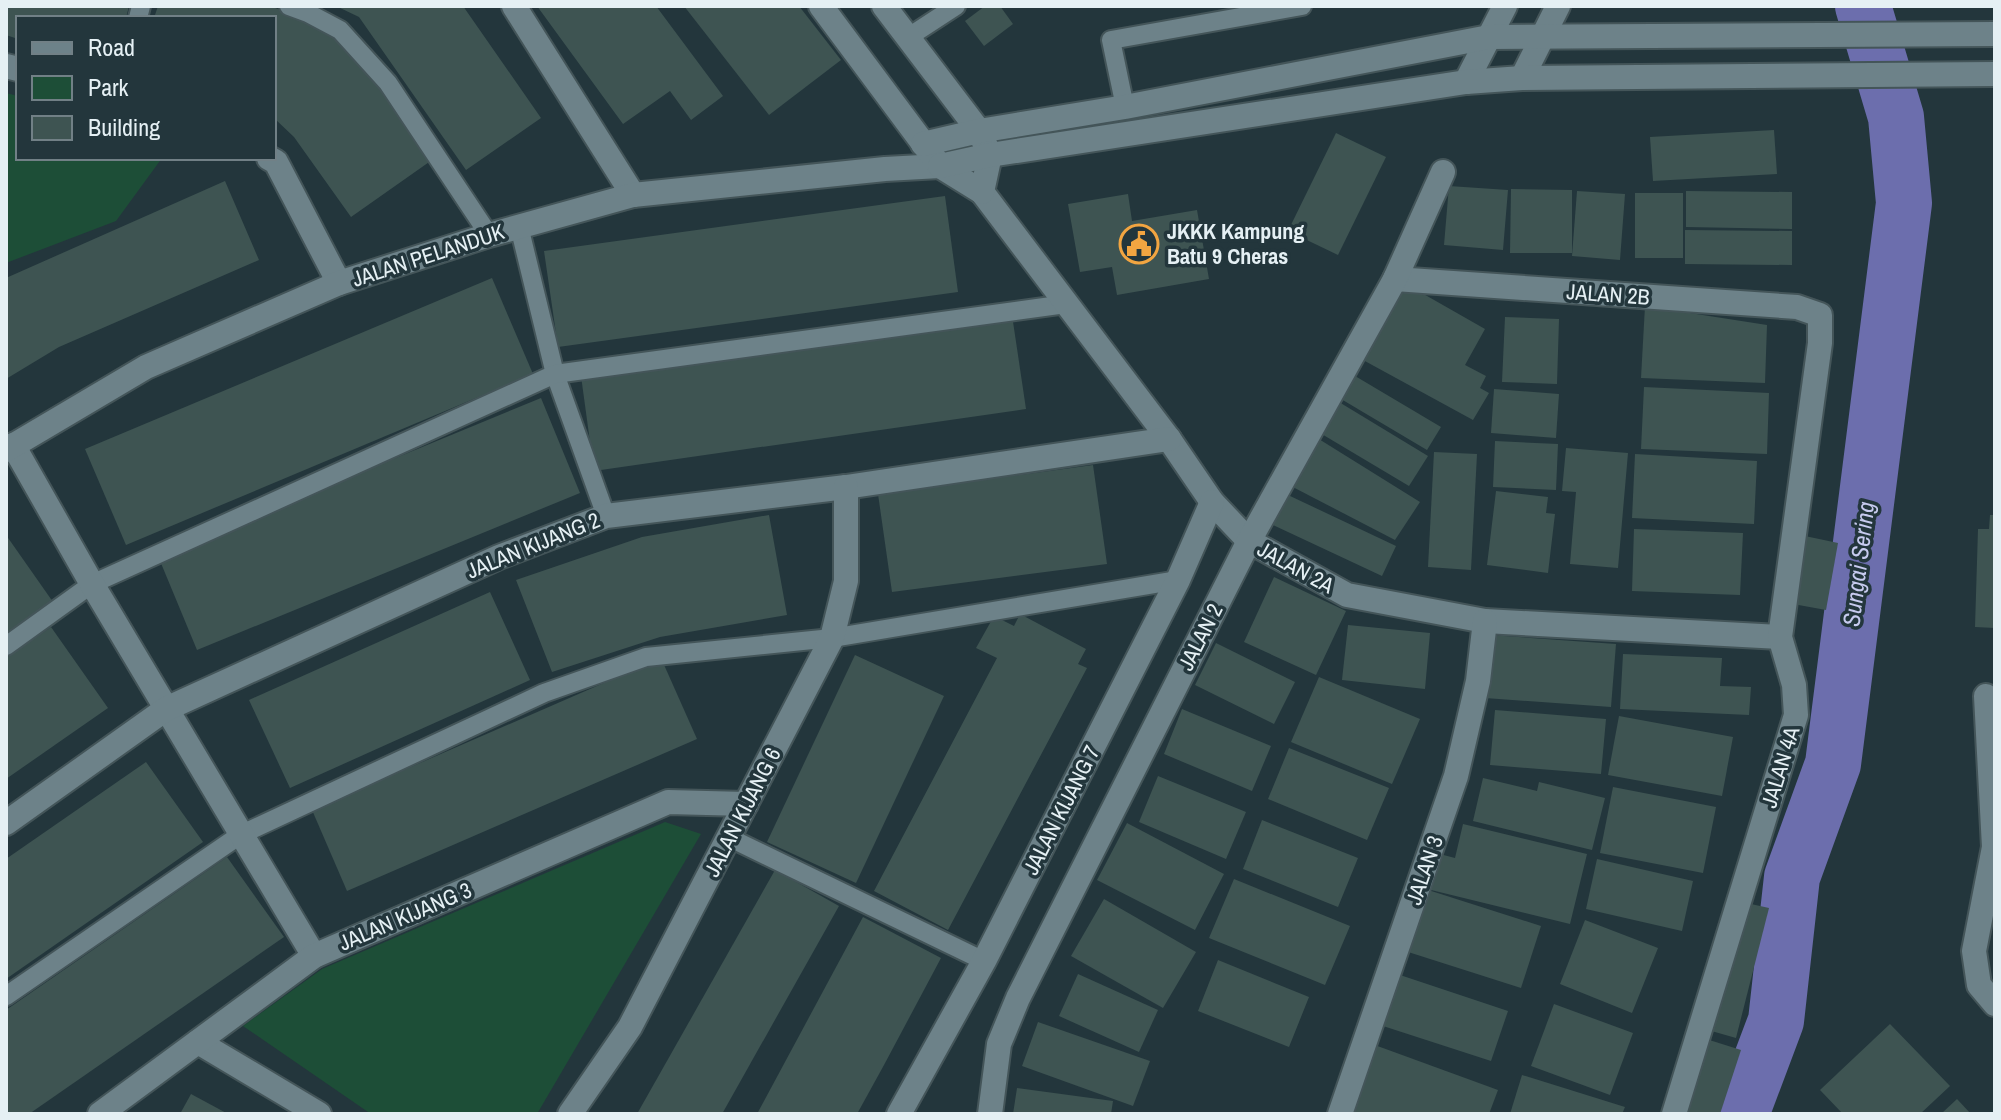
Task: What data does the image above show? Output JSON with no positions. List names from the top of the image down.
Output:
{
  "streets": {
    "street": [
      "JALAN PELANDUK",
      "JALAN 2B",
      "JALAN KIJANG 2",
      "JALAN 2A",
      "JALAN 2",
      "JALAN 4A",
      "JALAN KIJANG 7",
      "JALAN KIJANG 6",
      "JALAN 3",
      "JALAN KIJANG 3"
    ]
  },
  "crossings": [
    ["JALAN 2B", "JALAN 2"],
    ["JALAN 2B", "JALAN 4A"],
    ["JALAN KIJANG 2", "JALAN 2A"],
    ["JALAN KIJANG 2", "JALAN KIJANG 6"],
    ["JALAN 2A", "JALAN 2"],
    ["JALAN 2A", "JALAN 4A"],
    ["JALAN 2A", "JALAN KIJANG 7"],
    ["JALAN 2A", "JALAN 3"],
    ["JALAN KIJANG 6", "JALAN KIJANG 3"]
  ],
  "water": ["Sungai Sering"],
  "places": {
    "public building": ["JKKK Kampung Batu 9 Cheras"]
  },
  "legend": ["Road", "Park", "Building"]
}
